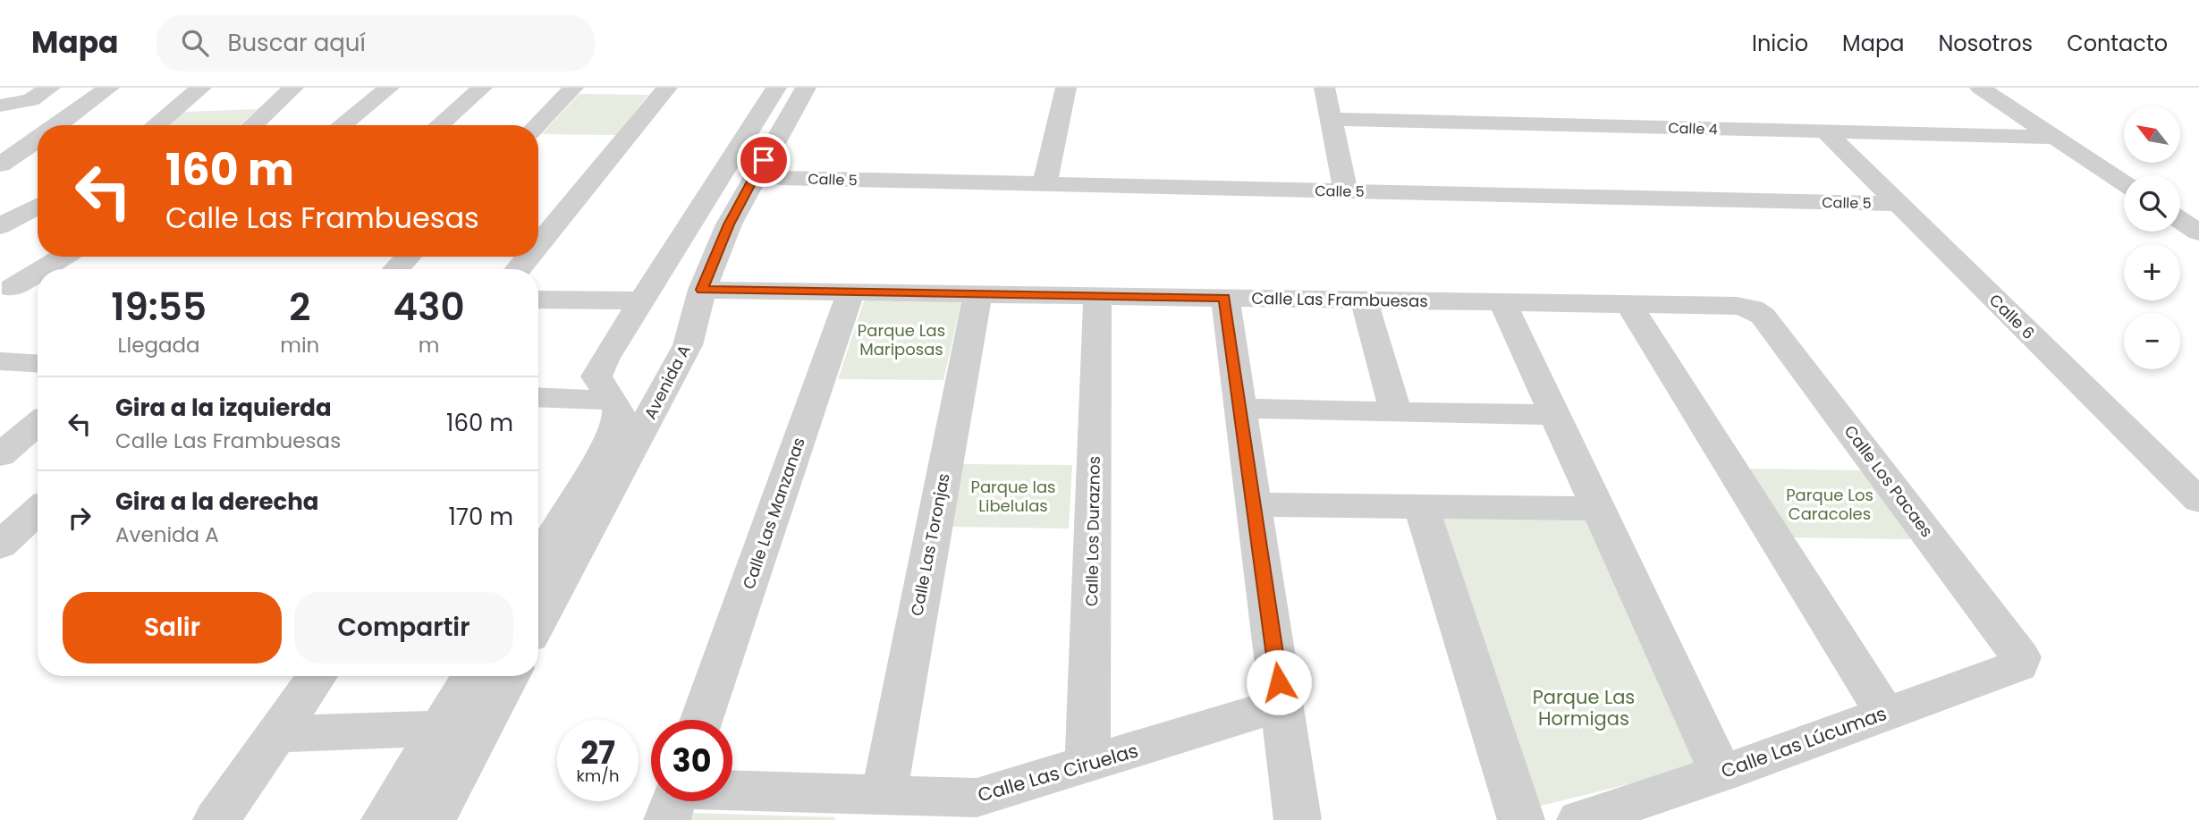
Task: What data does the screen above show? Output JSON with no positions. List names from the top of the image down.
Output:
{
  "streets": {
    "street": [
      "Calle 4",
      "Calle 5",
      "Calle Las Frambuesas",
      "Calle 6",
      "Avenida A",
      "Calle Los Pacaes",
      "Calle Las Manzanas",
      "Calle Los Duraznos",
      "Calle Las Toronjas",
      "Calle Las Lúcumas",
      "Calle Las Ciruelas"
    ]
  },
  "crossings": [
    ["Calle 4", "Calle 6"],
    ["Calle 5", "Calle 6"],
    ["Calle Las Frambuesas", "Avenida A"],
    ["Calle Las Frambuesas", "Calle Los Pacaes"],
    ["Calle Las Frambuesas", "Calle Las Manzanas"],
    ["Calle Las Frambuesas", "Calle Los Duraznos"],
    ["Calle Las Frambuesas", "Calle Las Toronjas"],
    ["Calle Los Pacaes", "Calle Las Lúcumas"],
    ["Calle Los Duraznos", "Calle Las Ciruelas"],
    ["Calle Las Toronjas", "Calle Las Ciruelas"]
  ],
  "parks": [
    "Parque Las Mariposas",
    "Parque las Libelulas",
    "Parque Los Caracoles",
    "Parque Las Hormigas"
  ],
  "north": "top left",
  "page": {
    "header": "Mapa",
    "search": "Buscar aquí",
    "nav": [
      "Inicio",
      "Mapa",
      "Nosotros",
      "Contacto"
    ],
    "map_buttons": ["+", "−"],
    "turn": ["160 m", "Calle Las Frambuesas"],
    "eta": [
      "19:55",
      "Llegada",
      "2",
      "min",
      "430",
      "m"
    ],
    "list": [
      {
        "name": "Gira a la izquierda",
        "note": "Calle Las Frambuesas",
        "value": "160 m"
      },
      {
        "name": "Gira a la derecha",
        "note": "Avenida A",
        "value": "170 m"
      }
    ],
    "buttons": ["Salir", "Compartir"],
    "speed": "27 km/h",
    "limit": "30"
  }
}
